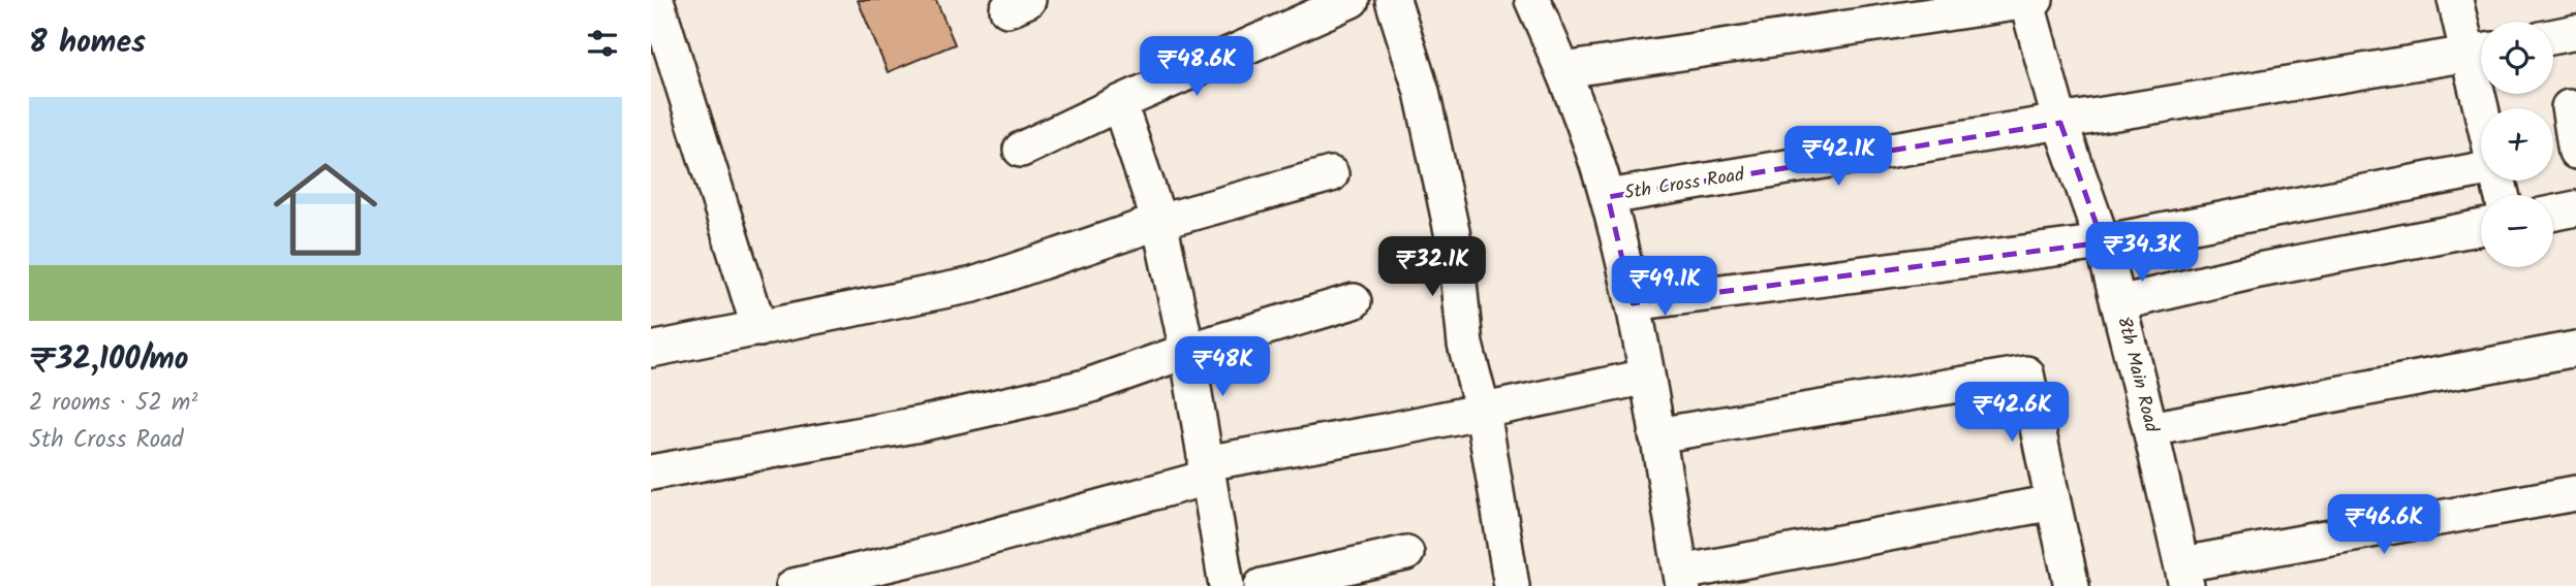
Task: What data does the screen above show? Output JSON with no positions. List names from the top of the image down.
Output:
{
  "streets": {
    "street": ["5th Cross Road", "8th Main Road"]
  },
  "crossings": [
    ["5th Cross Road", "8th Main Road"]
  ],
  "page": {
    "heading": "8 homes",
    "map_buttons": ["+", "−"],
    "price": [
      "₹48.6K",
      "₹42.1K",
      "₹34.3K",
      "₹32.1K",
      "₹49.1K",
      "₹48K",
      "₹42.6K",
      "₹46.6K"
    ],
    "list": [
      {
        "name": "₹32,100/mo",
        "note": "2 rooms · 52 m² · 5th Cross Road"
      }
    ]
  }
}
